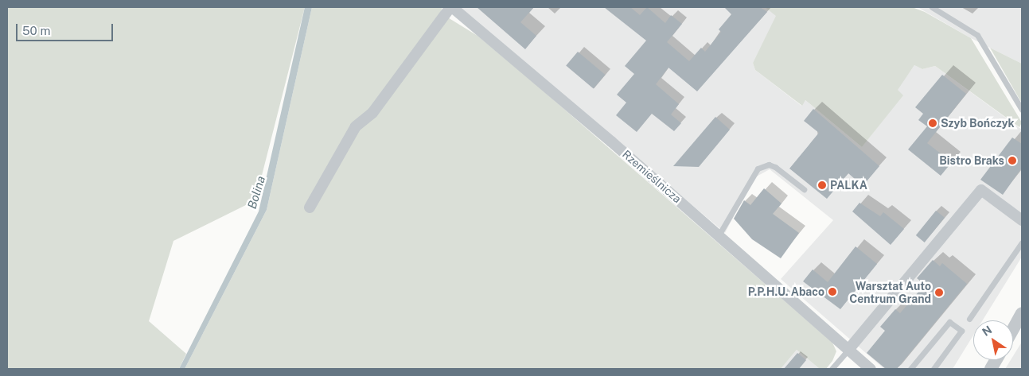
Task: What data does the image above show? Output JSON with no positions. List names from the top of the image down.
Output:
{
  "streets": {
    "street": ["Rzemieślnicza"]
  },
  "water": ["Bolina"],
  "places": [
    "Szyb Bończyk",
    "Bistro Braks",
    "PALKA",
    "P.P.H.U. Abaco",
    "Warsztat Auto Centrum Grand"
  ],
  "scale_bar": "50 m",
  "north": "top left"
}
